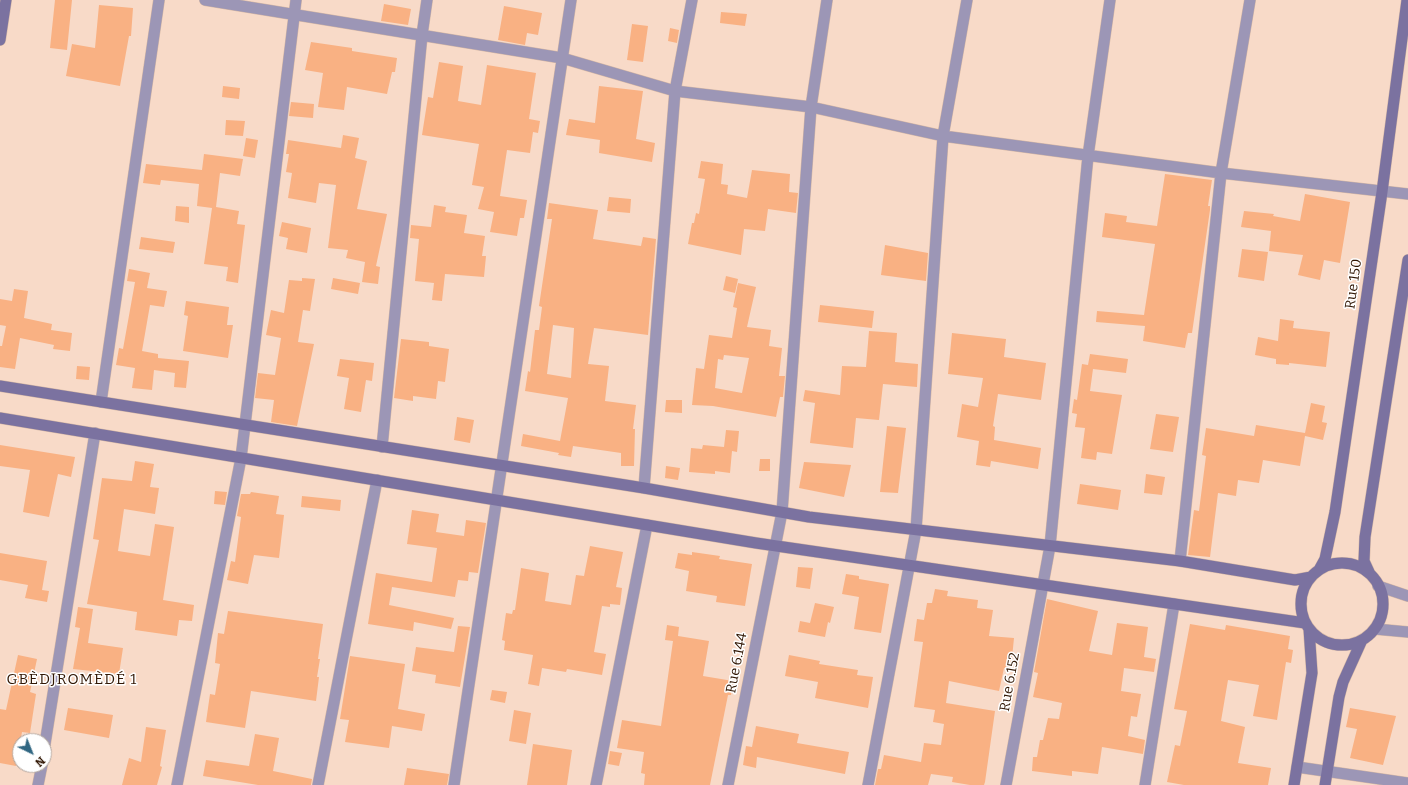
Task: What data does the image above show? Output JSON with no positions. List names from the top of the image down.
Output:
{
  "streets": {
    "main road": ["Rue 150"],
    "street": ["Rue 6.144", "Rue 6.152"]
  },
  "districts": ["GBÈDJROMÈDÉ 1"],
  "north": "bottom right"
}
